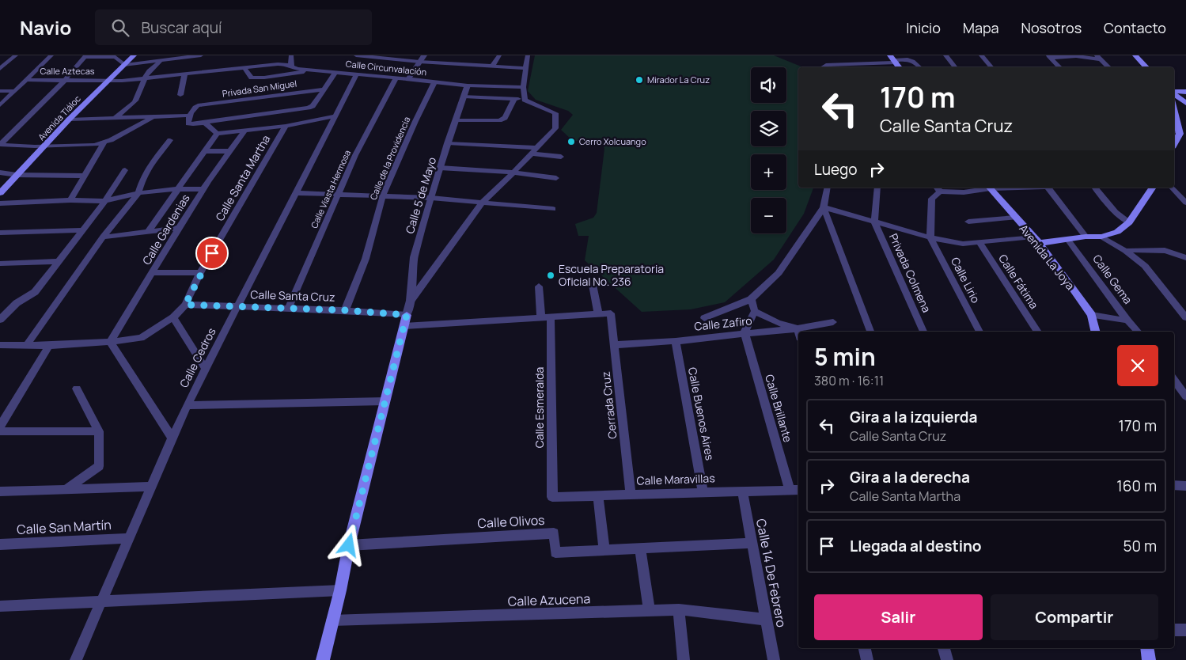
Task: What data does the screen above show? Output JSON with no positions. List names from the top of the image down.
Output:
{
  "streets": {
    "main road": ["Avenida Tláloc", "Avenida La Joya"],
    "street": [
      "Calle Circunvalación",
      "Calle Aztecas",
      "Privada San Miguel",
      "Calle de la Providencia",
      "Calle Santa Martha",
      "Calle Viasta Hermosa",
      "Calle 5 de Mayo",
      "Calle Gardenias",
      "Privada Colmena",
      "Calle Gema",
      "Calle Lirio",
      "Calle Fátima",
      "Calle Santa Cruz",
      "Calle Zafiro",
      "Calle Cedros",
      "Cerrada Cruz",
      "Calle Esmeralda",
      "Calle Brillante",
      "Calle Buenos Aires",
      "Calle Maravillas",
      "Calle Olivos",
      "Calle San Martín",
      "Calle 14 De Febrero",
      "Calle Azucena"
    ]
  },
  "crossings": [
    ["Calle Circunvalación", "Calle Aztecas"],
    ["Calle Circunvalación", "Avenida Tláloc"],
    ["Calle Circunvalación", "Calle de la Providencia"],
    ["Calle Circunvalación", "Calle Viasta Hermosa"],
    ["Calle Circunvalación", "Calle 5 de Mayo"],
    ["Calle Circunvalación", "Calle Cedros"],
    ["Calle Aztecas", "Avenida Tláloc"],
    ["Calle de la Providencia", "Calle Santa Cruz"],
    ["Calle Santa Martha", "Calle Santa Cruz"],
    ["Calle Viasta Hermosa", "Calle Santa Cruz"],
    ["Calle 5 de Mayo", "Calle Santa Cruz"],
    ["Calle Santa Cruz", "Calle Cedros"],
    ["Calle Zafiro", "Cerrada Cruz"],
    ["Calle Zafiro", "Calle Brillante"],
    ["Calle Zafiro", "Calle Buenos Aires"],
    ["Calle Cedros", "Calle San Martín"],
    ["Cerrada Cruz", "Calle Maravillas"],
    ["Calle Esmeralda", "Calle Maravillas"],
    ["Calle Brillante", "Calle Maravillas"],
    ["Calle Buenos Aires", "Calle Maravillas"],
    ["Calle Maravillas", "Calle 14 De Febrero"],
    ["Calle Olivos", "Calle 14 De Febrero"],
    ["Calle 14 De Febrero", "Calle Azucena"]
  ],
  "places": ["Mirador La Cruz", "Cerro Xolcuango", "Escuela Preparatoria Oficial No. 236"],
  "page": {
    "header": "Navio",
    "search": "Buscar aquí",
    "nav": [
      "Inicio",
      "Mapa",
      "Nosotros",
      "Contacto"
    ],
    "map_buttons": ["+", "−"],
    "turn": ["170 m", "Calle Santa Cruz"],
    "then": "Luego",
    "heading": ["5 min", "380 m · 16:11"],
    "list": [
      {
        "name": "Gira a la izquierda",
        "note": "Calle Santa Cruz",
        "value": "170 m"
      },
      {
        "name": "Gira a la derecha",
        "note": "Calle Santa Martha",
        "value": "160 m"
      },
      {
        "name": "Llegada al destino",
        "value": "50 m"
      }
    ],
    "buttons": ["Salir", "Compartir"]
  }
}
